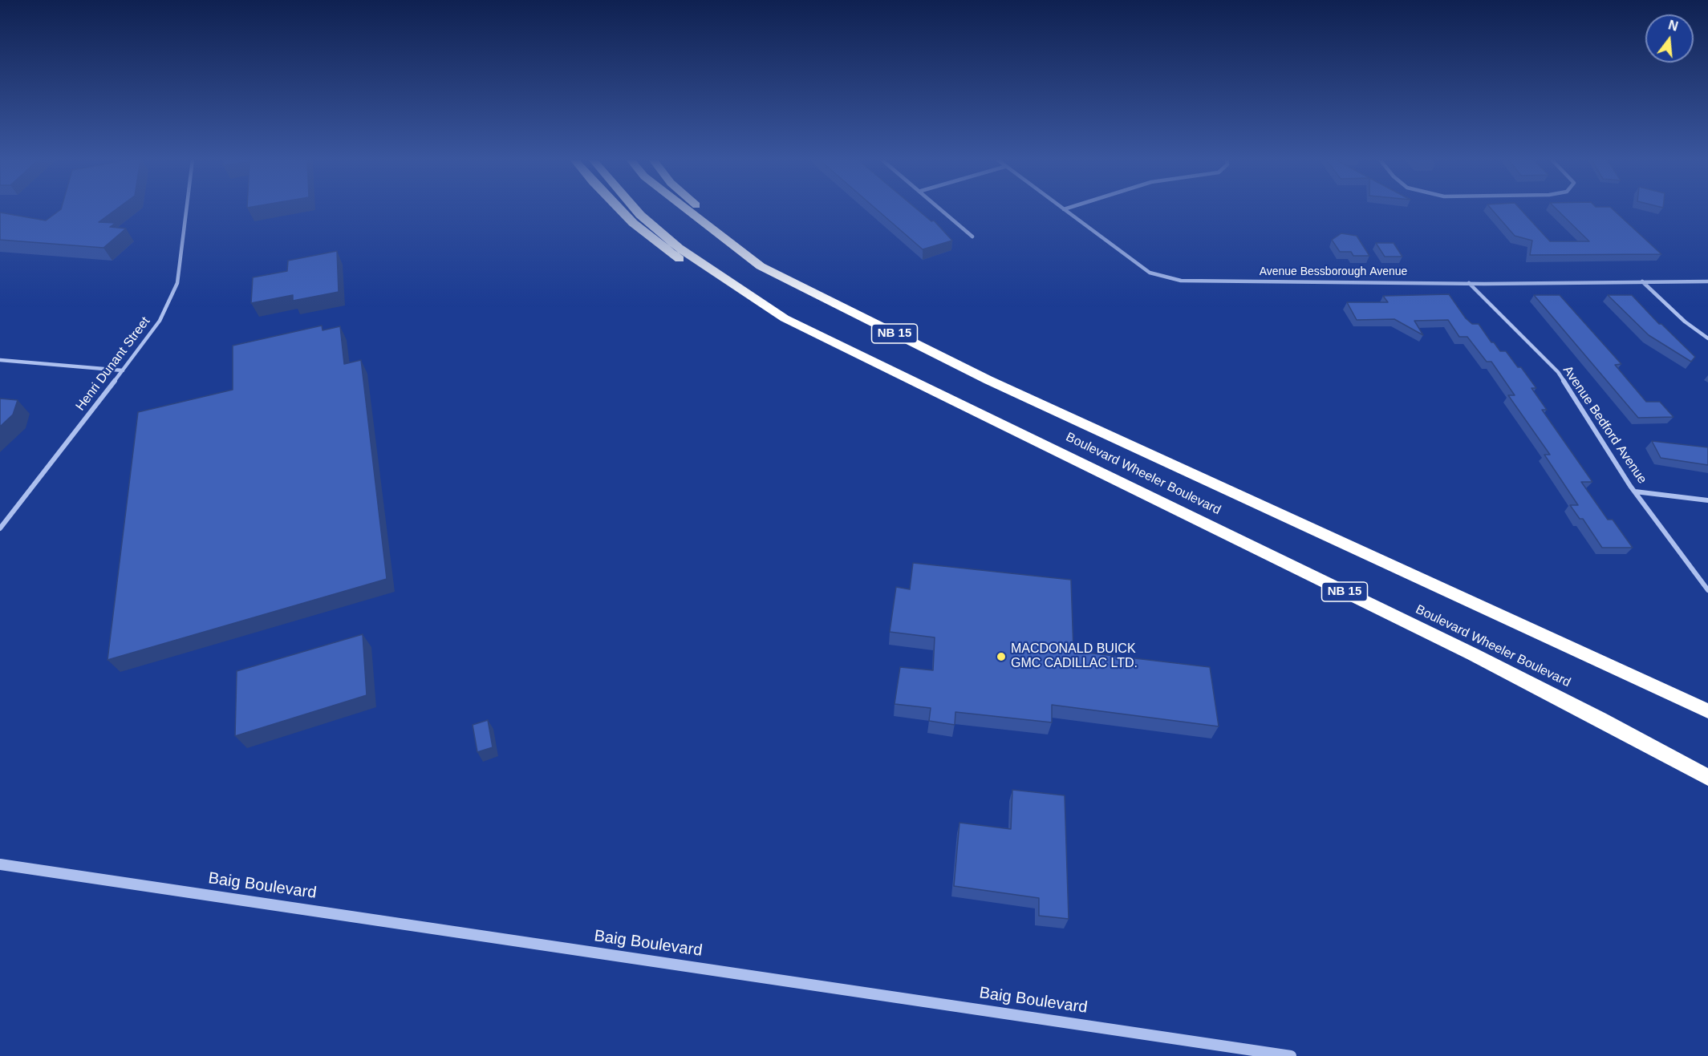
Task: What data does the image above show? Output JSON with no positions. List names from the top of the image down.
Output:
{
  "streets": {
    "highway": ["NB 15", "Boulevard Wheeler Boulevard"],
    "street": [
      "Avenue Bessborough Avenue",
      "Henri Dunant Street",
      "Avenue Bedford Avenue",
      "Baig Boulevard"
    ]
  },
  "crossings": [
    ["Avenue Bessborough Avenue", "Avenue Bedford Avenue"]
  ],
  "places": ["MACDONALD BUICK GMC CADILLAC LTD."],
  "north": "top"
}
